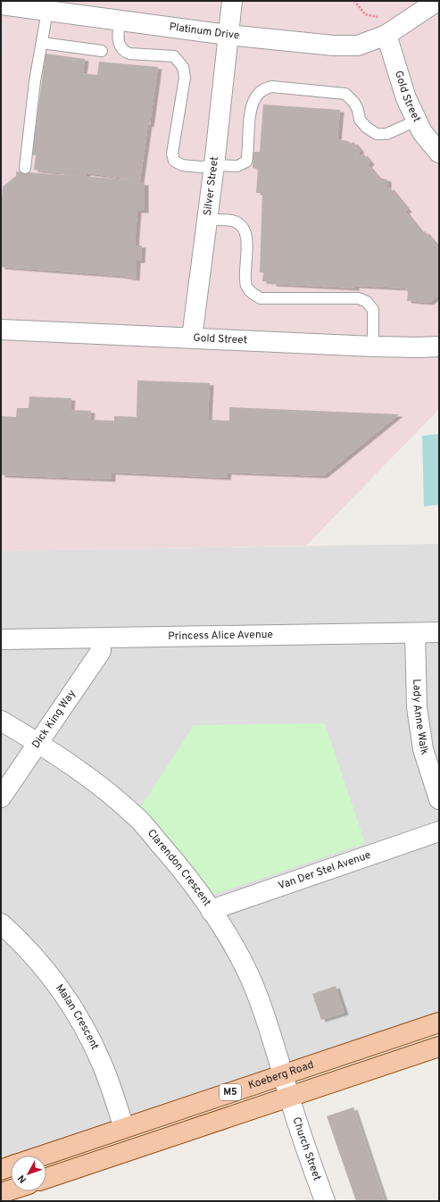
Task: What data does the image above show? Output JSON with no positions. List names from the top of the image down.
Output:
{
  "streets": {
    "main road": ["Koeberg Road", "M5"],
    "street": [
      "Platinum Drive",
      "Gold Street",
      "Silver Street",
      "Princess Alice Avenue",
      "Lady Anne Walk",
      "Dick King Way",
      "Clarendon Crescent",
      "Van Der Stel Avenue",
      "Malan Crescent",
      "Church Street"
    ]
  },
  "crossings": [
    ["Platinum Drive", "Gold Street"],
    ["Platinum Drive", "Silver Street"],
    ["Gold Street", "Silver Street"],
    ["Princess Alice Avenue", "Lady Anne Walk"],
    ["Princess Alice Avenue", "Dick King Way"],
    ["Dick King Way", "Clarendon Crescent"],
    ["Clarendon Crescent", "Van Der Stel Avenue"],
    ["Clarendon Crescent", "Koeberg Road"],
    ["Clarendon Crescent", "M5"],
    ["Clarendon Crescent", "Church Street"],
    ["Malan Crescent", "Koeberg Road"],
    ["M5", "Church Street"]
  ],
  "north": "bottom left"
}
